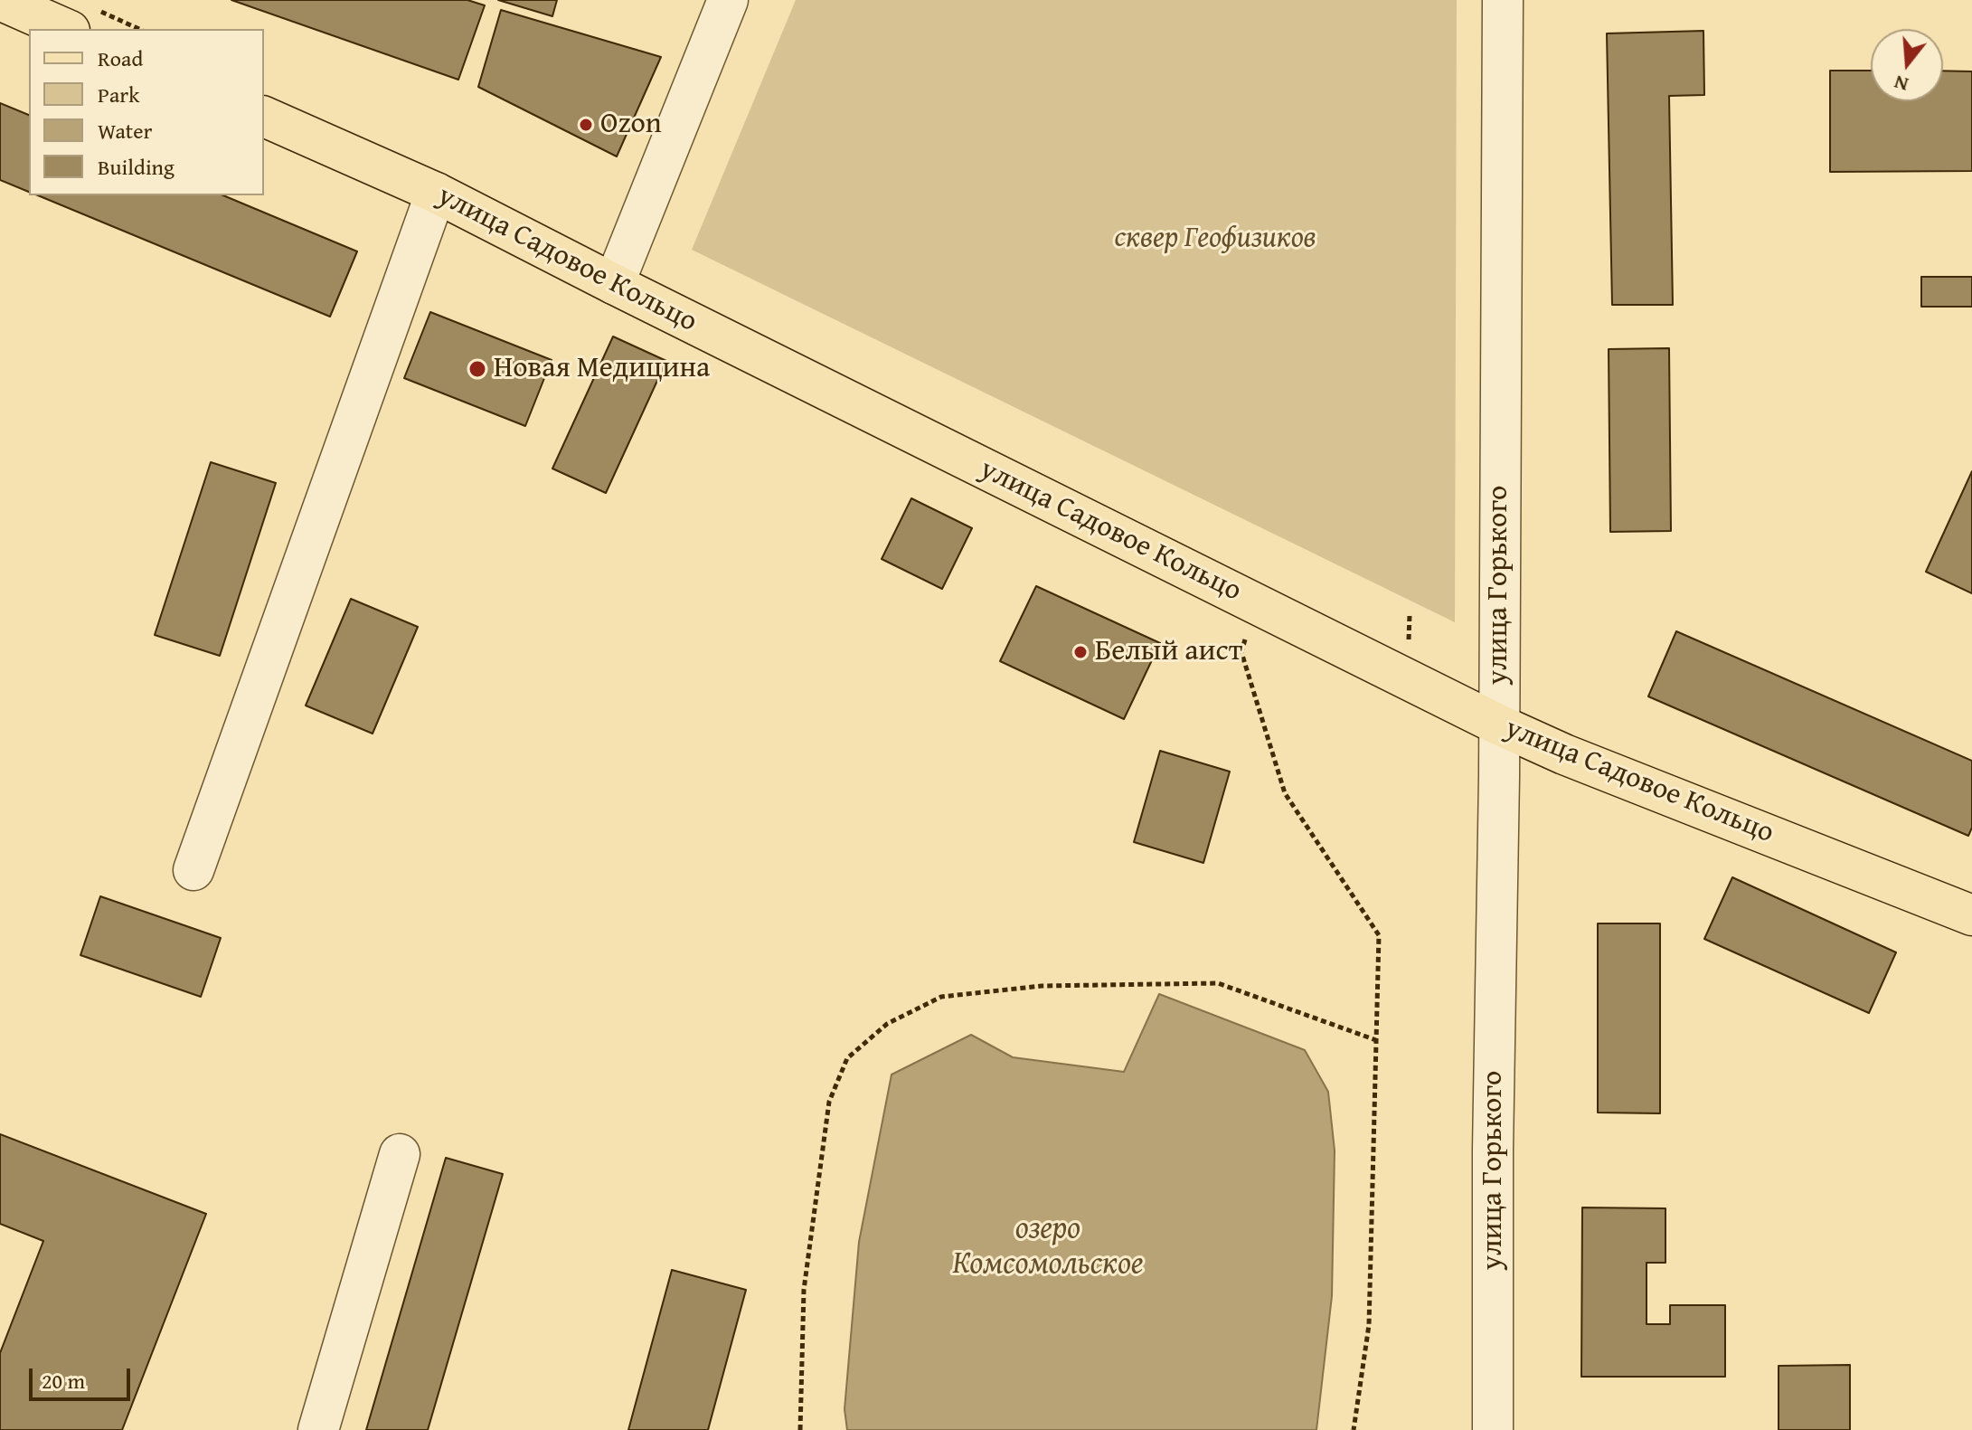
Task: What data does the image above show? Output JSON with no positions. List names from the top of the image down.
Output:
{
  "streets": {
    "main road": ["улица Садовое Кольцо"],
    "street": ["улица Горького"]
  },
  "crossings": [
    ["улица Садовое Кольцо", "улица Горького"]
  ],
  "water": ["озеро Комсомольское"],
  "parks": ["cквер Геофизиков"],
  "places": ["Ozon", "Новая Медицина", "Белый аист"],
  "legend": [
    "Road",
    "Park",
    "Water",
    "Building"
  ],
  "scale_bar": "20 m",
  "north": "bottom"
}
